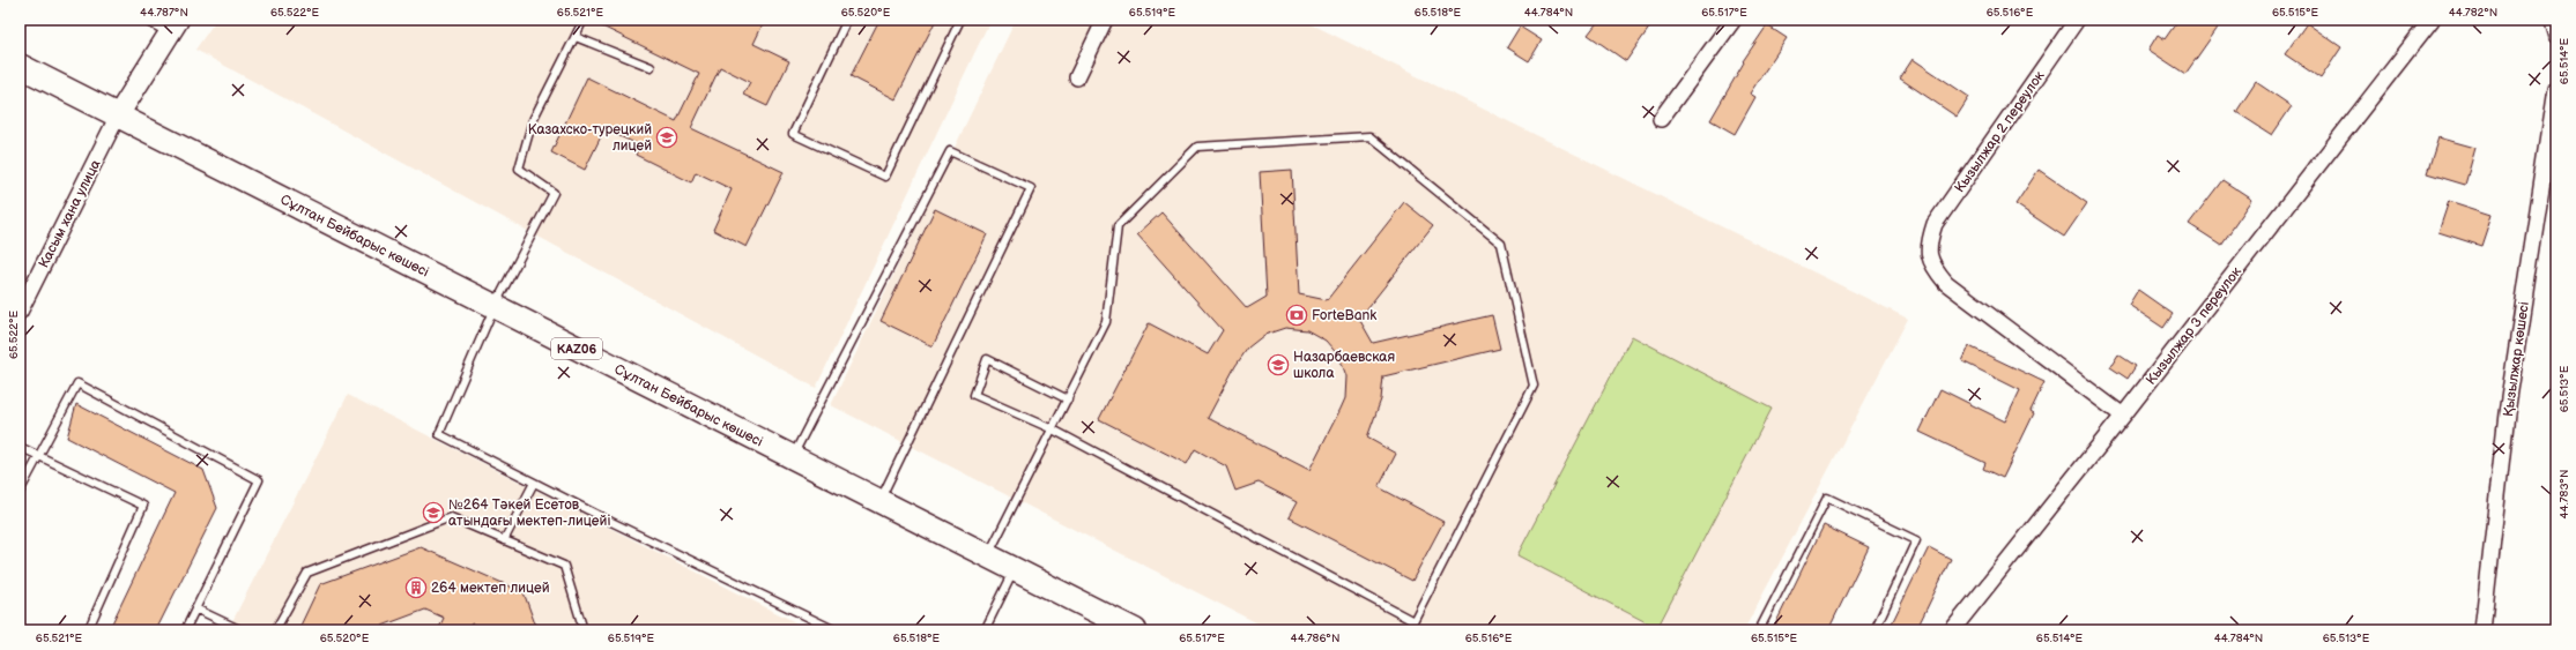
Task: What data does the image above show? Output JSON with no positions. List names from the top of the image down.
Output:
{
  "streets": {
    "main road": ["Сұлтан Бейбарыс көшесі", "KAZ06"],
    "street": [
      "Кызылжар 2 переулок",
      "Касым хана улица",
      "Кызылжар 3 переулок",
      "Қызылжар көшесі"
    ]
  },
  "crossings": [
    ["Кызылжар 2 переулок", "Кызылжар 3 переулок"],
    ["Касым хана улица", "Сұлтан Бейбарыс көшесі"]
  ],
  "places": {
    "school or university": ["Казахско-турецкий лицей", "Назарбаевская школа", "№264 Тәкей Есетов атындағы мектеп-лицейі"],
    "bank": ["ForteBank"],
    "building": ["264 мектеп лицей"]
  },
  "coordinates": [
    "44.787°N",
    "65.522°E",
    "65.521°E",
    "65.520°E",
    "65.519°E",
    "65.518°E",
    "44.784°N",
    "65.517°E",
    "65.516°E",
    "65.515°E",
    "44.782°N",
    "65.514°E",
    "65.513°E",
    "44.783°N",
    "44.786°N"
  ]
}
